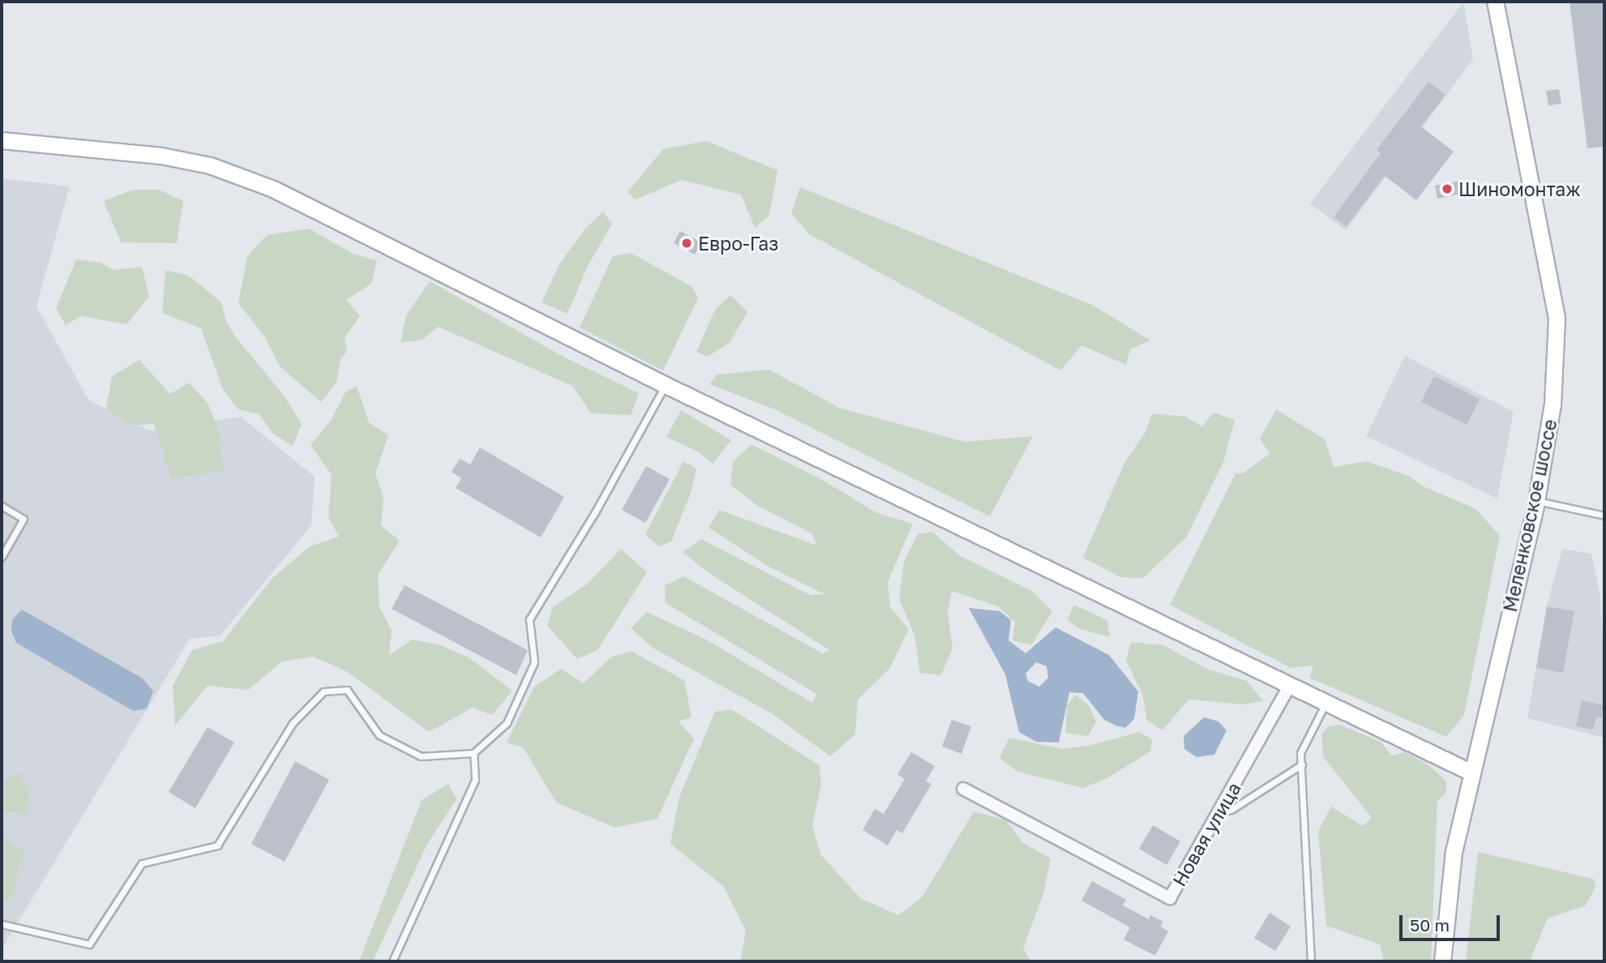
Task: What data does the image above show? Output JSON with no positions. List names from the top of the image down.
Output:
{
  "streets": {
    "street": ["Меленковское шоссе", "Новая улица"]
  },
  "places": ["Шиномонтаж", "Евро-Газ"],
  "scale_bar": "50 m"
}
